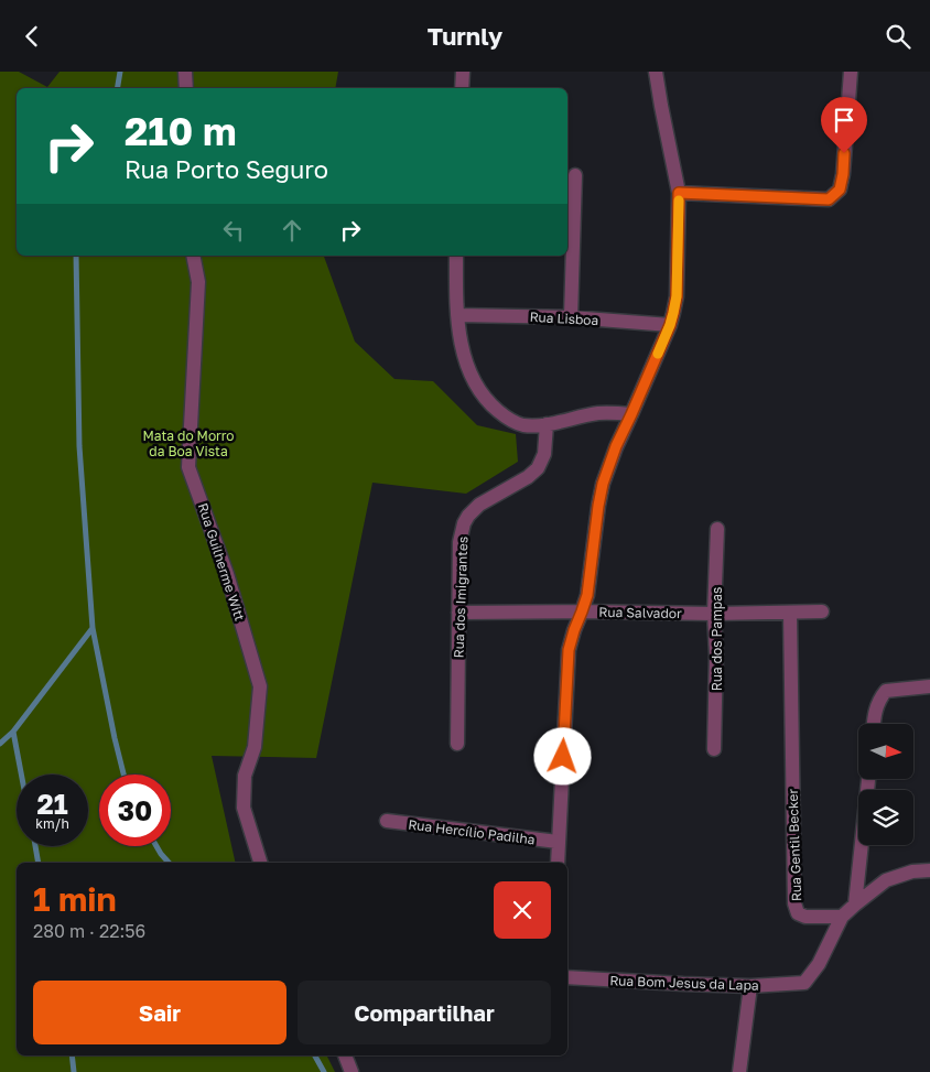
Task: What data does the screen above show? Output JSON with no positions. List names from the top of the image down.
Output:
{
  "streets": {
    "street": [
      "Rua Lisboa",
      "Rua Guilherme Witt",
      "Rua dos Imigrantes",
      "Rua Salvador",
      "Rua dos Pampas",
      "Rua Hercílio Padilha",
      "Rua Gentil Becker",
      "Rua Bom Jesus da Lapa"
    ]
  },
  "crossings": [
    ["Rua dos Imigrantes", "Rua Salvador"],
    ["Rua Salvador", "Rua dos Pampas"],
    ["Rua Salvador", "Rua Gentil Becker"],
    ["Rua Gentil Becker", "Rua Bom Jesus da Lapa"]
  ],
  "parks": ["Mata do Morro da Boa Vista"],
  "north": "right",
  "page": {
    "header": "Turnly",
    "turn": ["210 m", "Rua Porto Seguro"],
    "speed": "21 km/h",
    "limit": "30",
    "heading": ["1 min", "280 m · 22:56"],
    "buttons": ["Sair", "Compartilhar"]
  }
}
